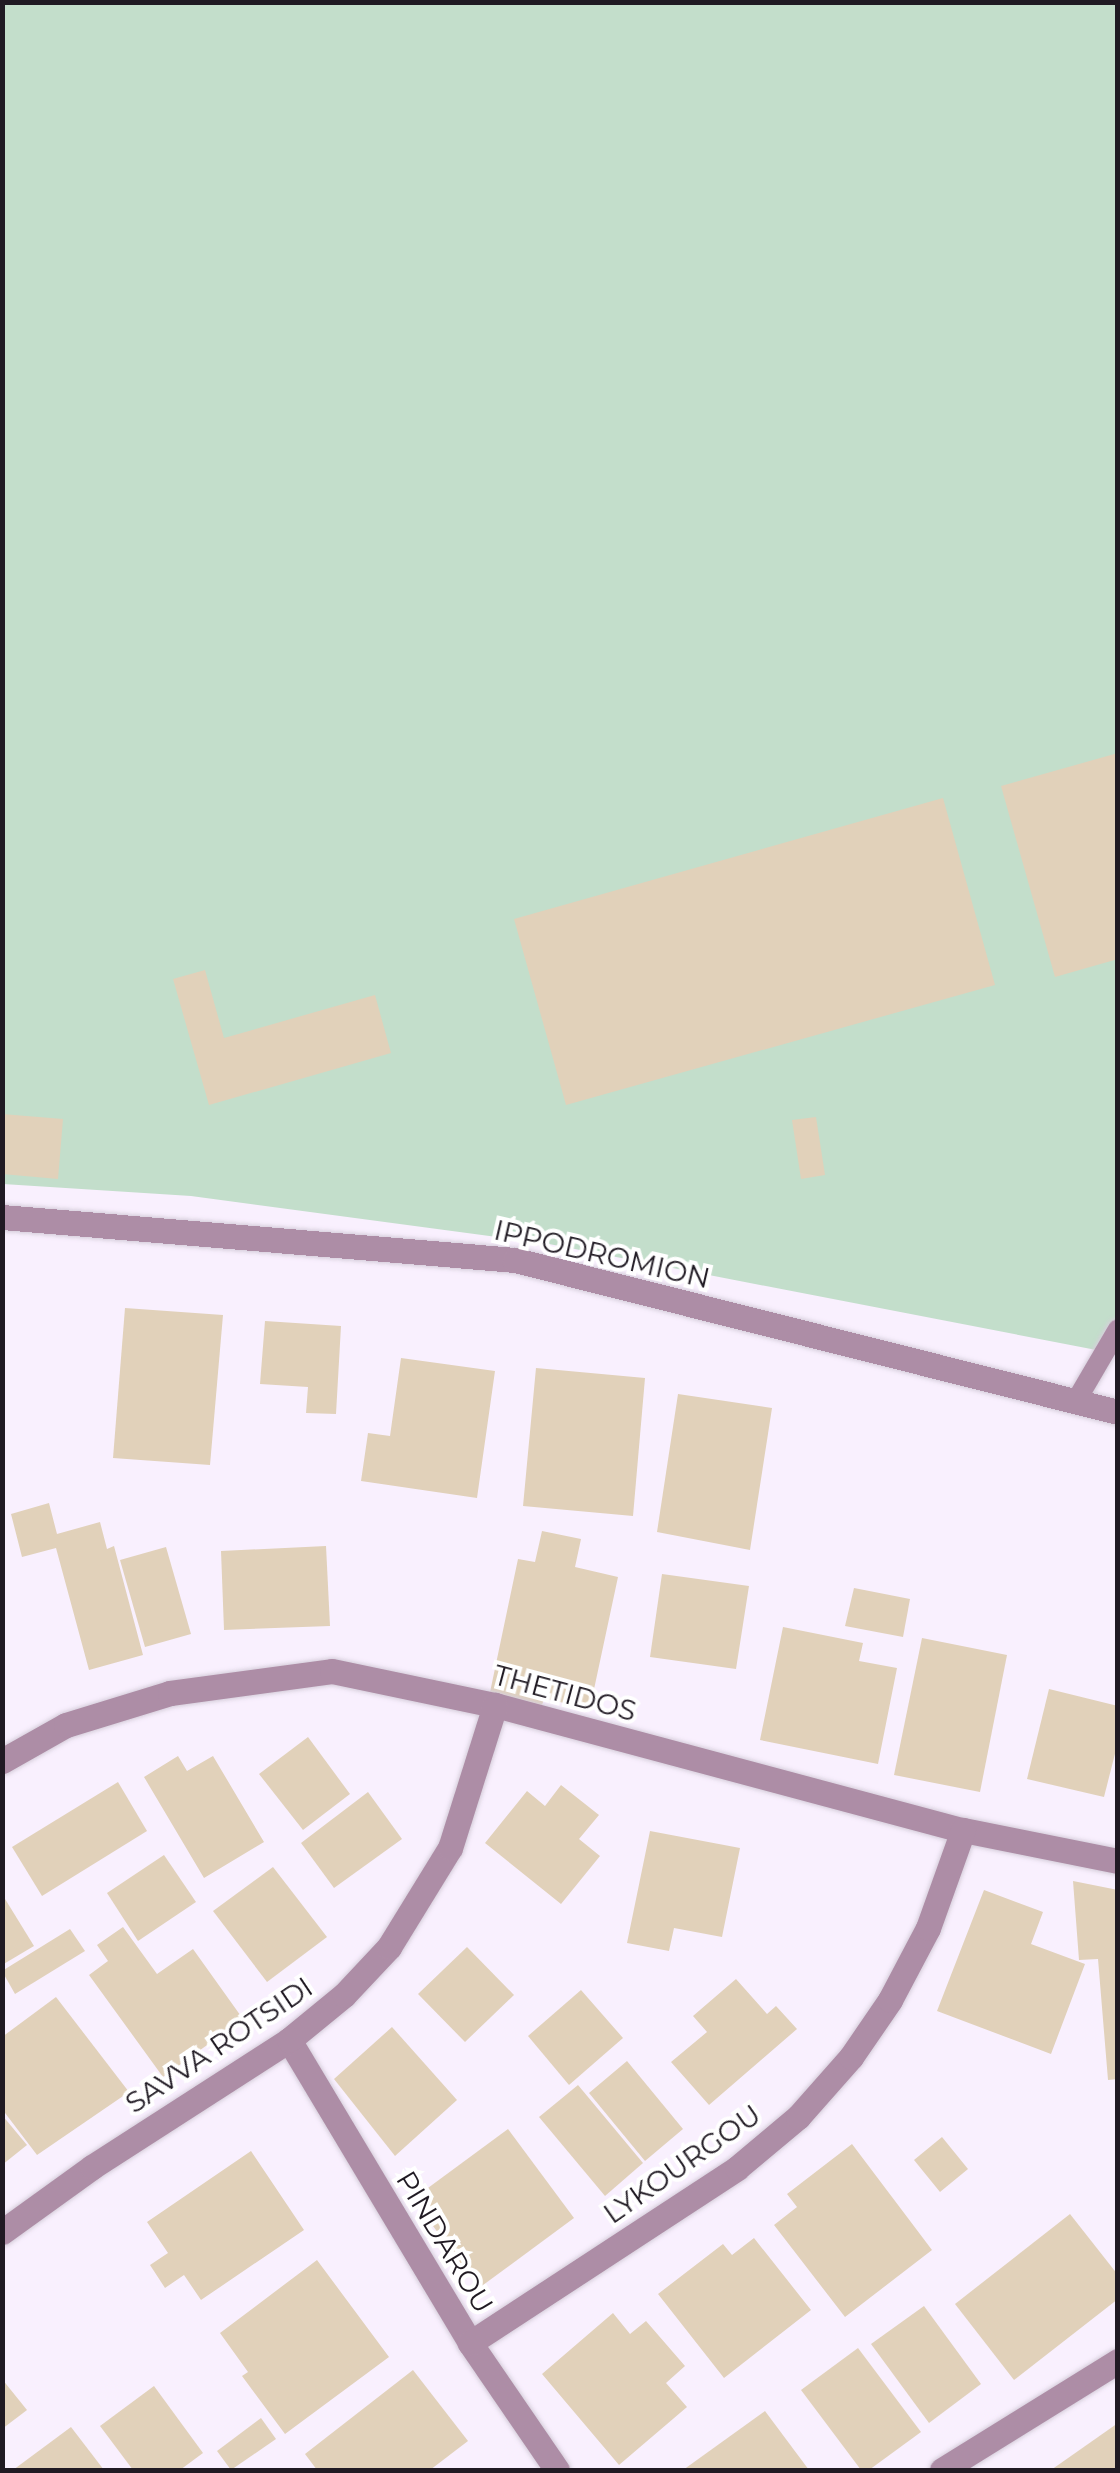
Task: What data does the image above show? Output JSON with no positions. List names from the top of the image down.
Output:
{
  "streets": {
    "street": [
      "IPPODROMION",
      "THETIDOS",
      "SAVVA ROTSIDI",
      "LYKOURGOU",
      "PINDAROU"
    ]
  },
  "crossings": [
    ["THETIDOS", "SAVVA ROTSIDI"],
    ["THETIDOS", "LYKOURGOU"],
    ["SAVVA ROTSIDI", "PINDAROU"],
    ["LYKOURGOU", "PINDAROU"]
  ]
}
